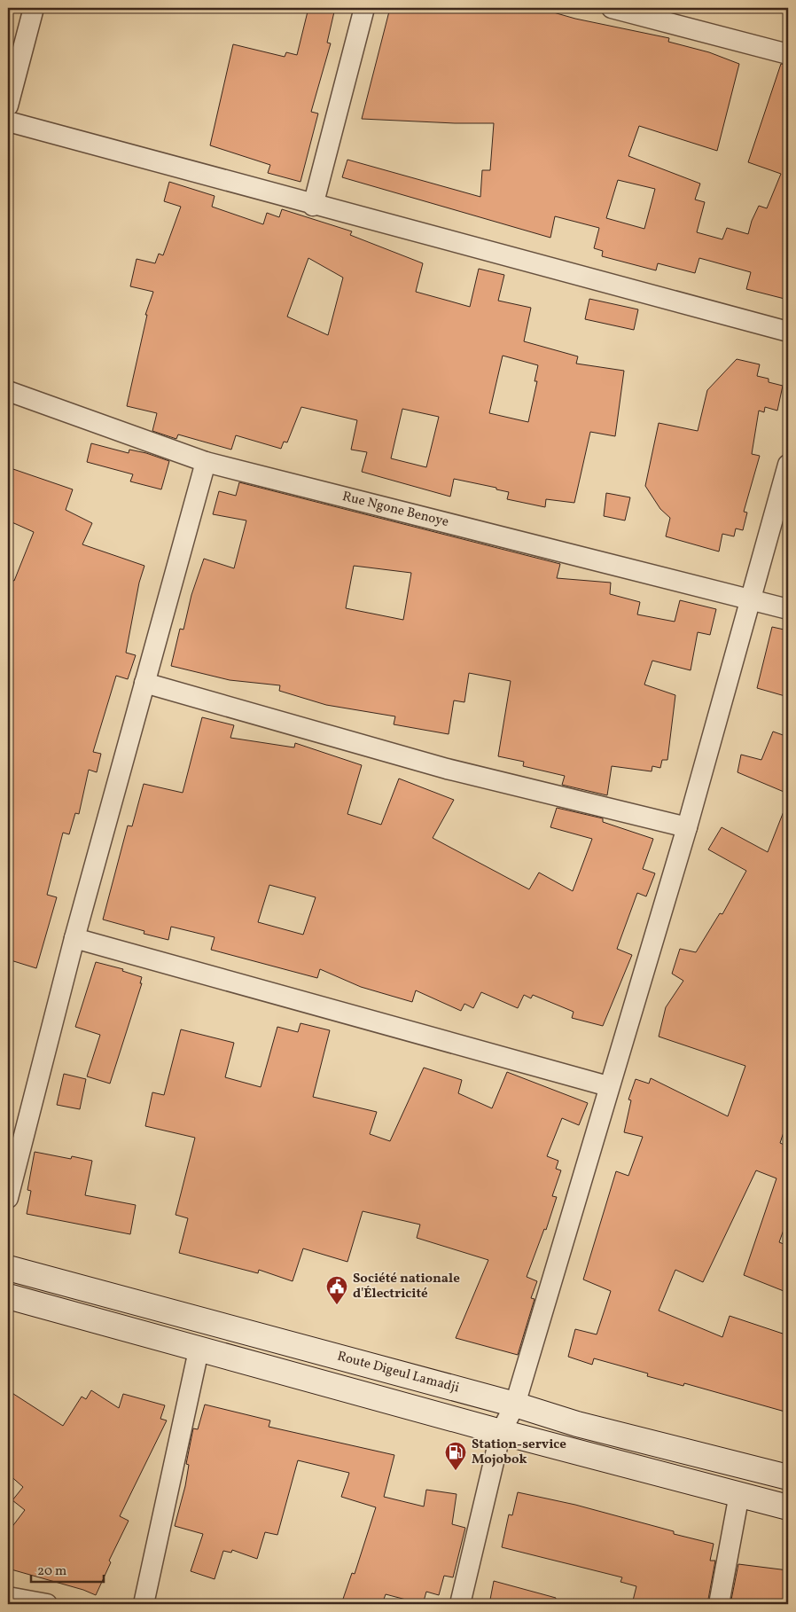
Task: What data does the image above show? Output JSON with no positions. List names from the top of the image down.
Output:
{
  "streets": {
    "main road": ["Route Digeul Lamadji"],
    "street": ["Rue Ngone Benoye"]
  },
  "places": {
    "public building": ["Société nationale d'Électricité"],
    "fuel station": ["Station-service Mojobok"]
  },
  "scale_bar": "20 m"
}
